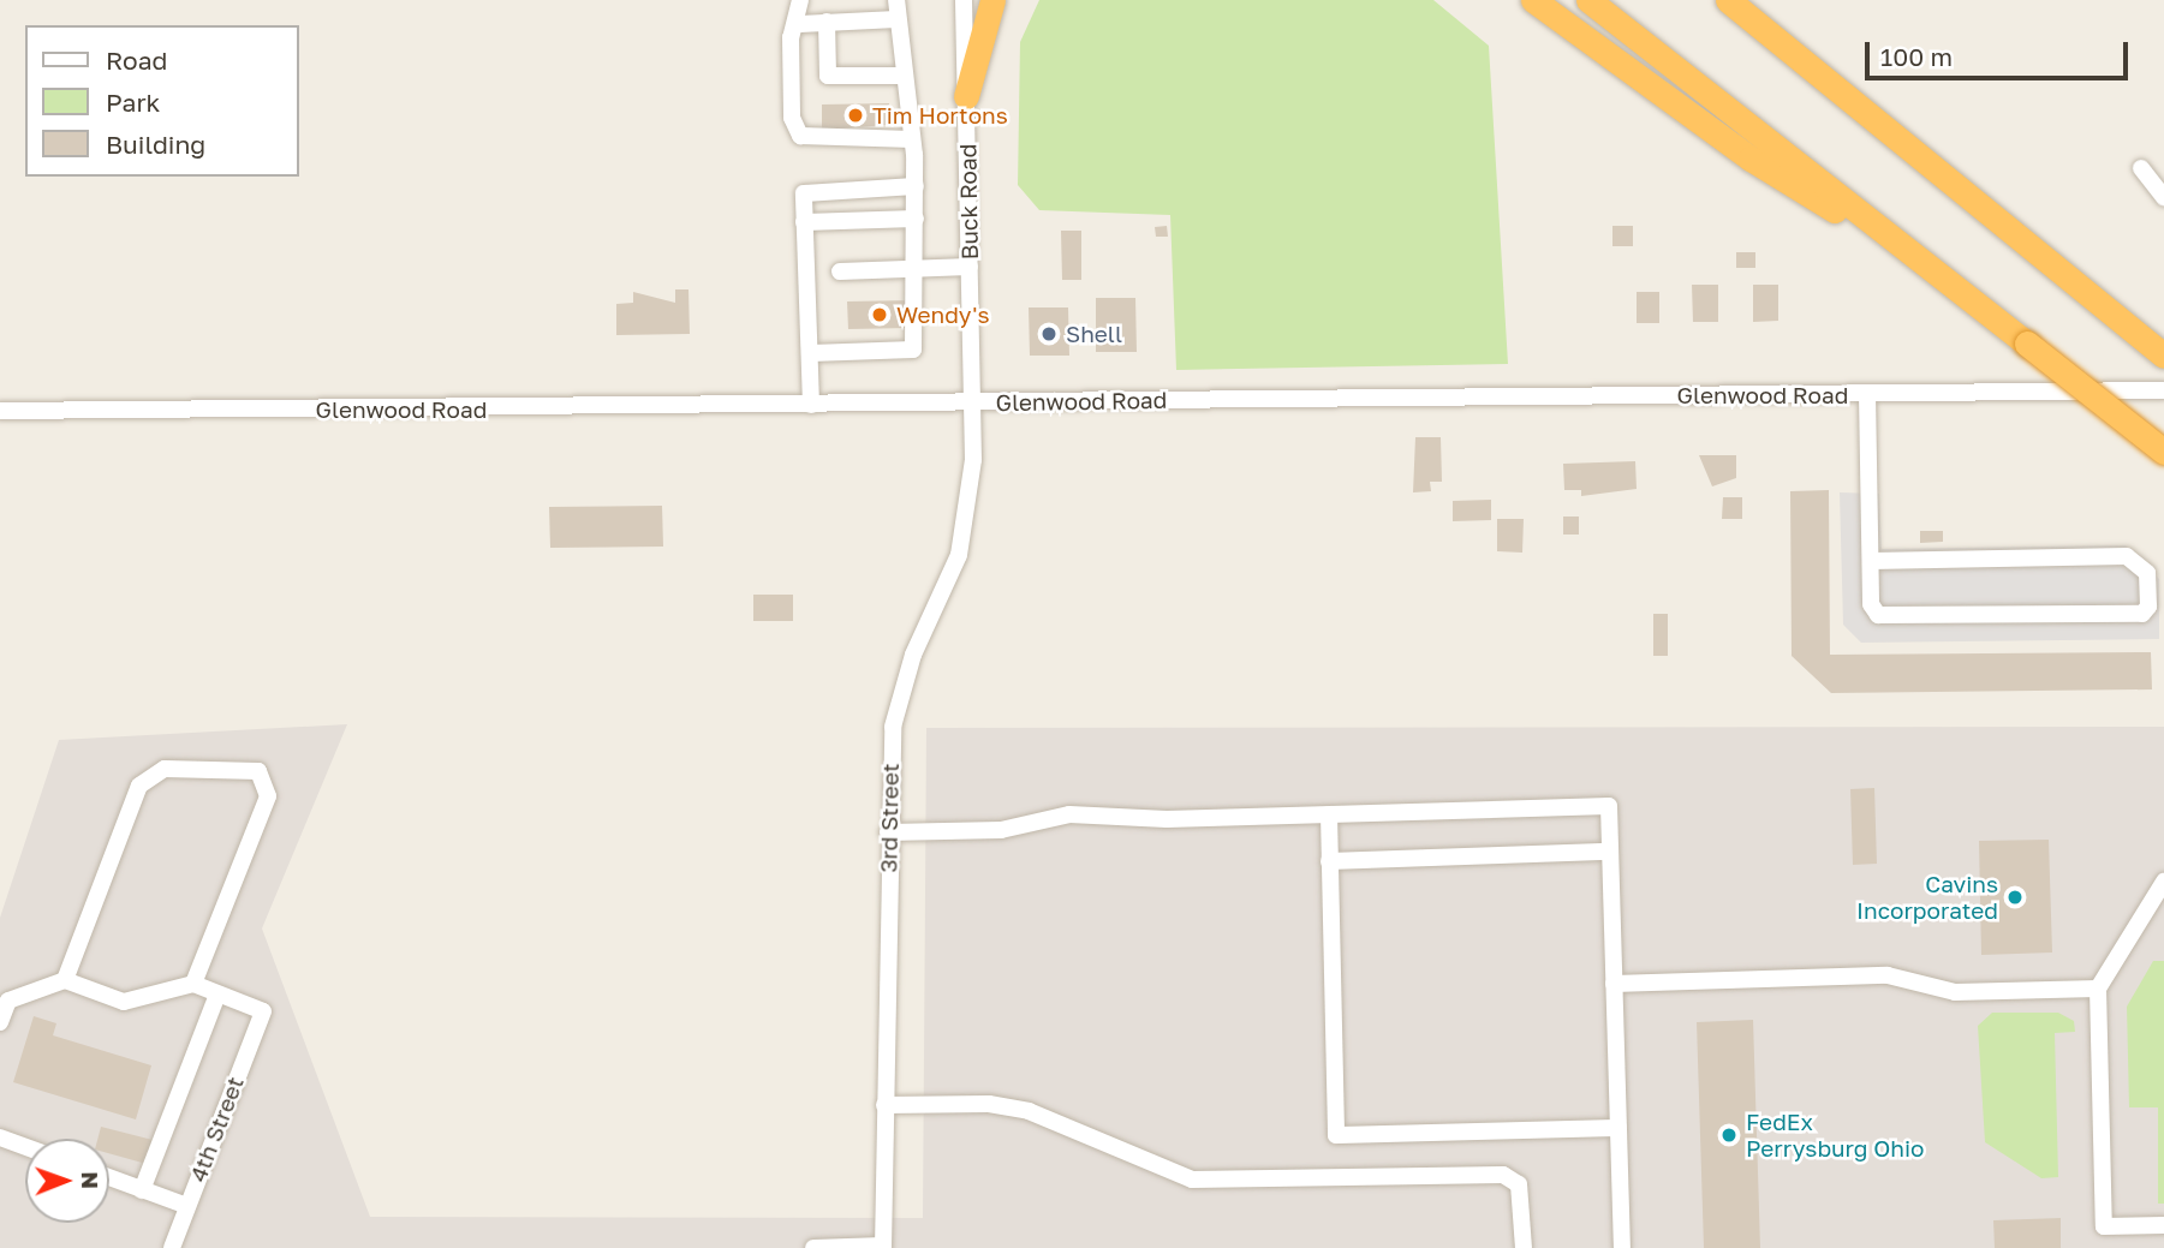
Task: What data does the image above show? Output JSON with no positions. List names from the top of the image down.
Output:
{
  "streets": {
    "street": [
      "Buck Road",
      "Glenwood Road",
      "3rd Street",
      "4th Street"
    ]
  },
  "crossings": [
    ["Buck Road", "Glenwood Road"],
    ["Buck Road", "3rd Street"],
    ["Glenwood Road", "3rd Street"]
  ],
  "places": [
    "Tim Hortons",
    "Wendy's",
    "Shell",
    "Cavins Incorporated",
    "FedEx Perrysburg Ohio"
  ],
  "legend": ["Road", "Park", "Building"],
  "scale_bar": "100 m",
  "north": "right"
}
